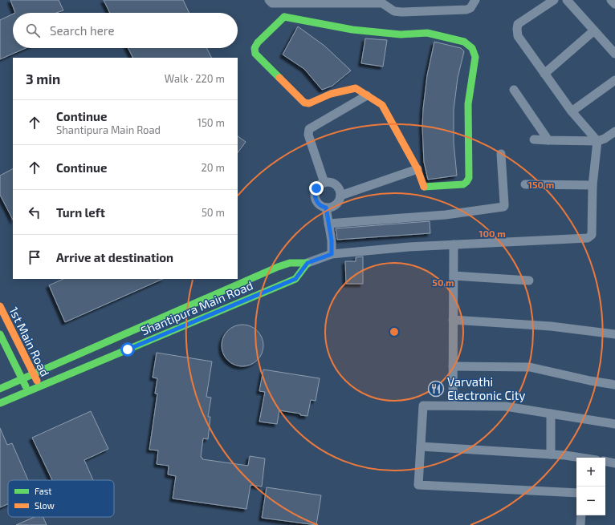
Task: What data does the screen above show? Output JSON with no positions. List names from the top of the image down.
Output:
{
  "streets": {
    "street": ["Shantipura Main Road", "1st Main Road"]
  },
  "crossings": [
    ["Shantipura Main Road", "1st Main Road"]
  ],
  "places": {
    "restaurant": ["Varvathi Electronic City"]
  },
  "legend": ["Fast", "Slow"],
  "page": {
    "search": "Search here",
    "heading": ["3 min", "Walk · 220 m"],
    "list": [
      ["Continue", "Shantipura Main Road", "150 m"],
      ["Continue", "20 m"],
      ["Turn left", "50 m"],
      "Arrive at destination"
    ],
    "map_buttons": ["+", "−"]
  },
  "rings": ["150 m", "100 m", "50 m"]
}
